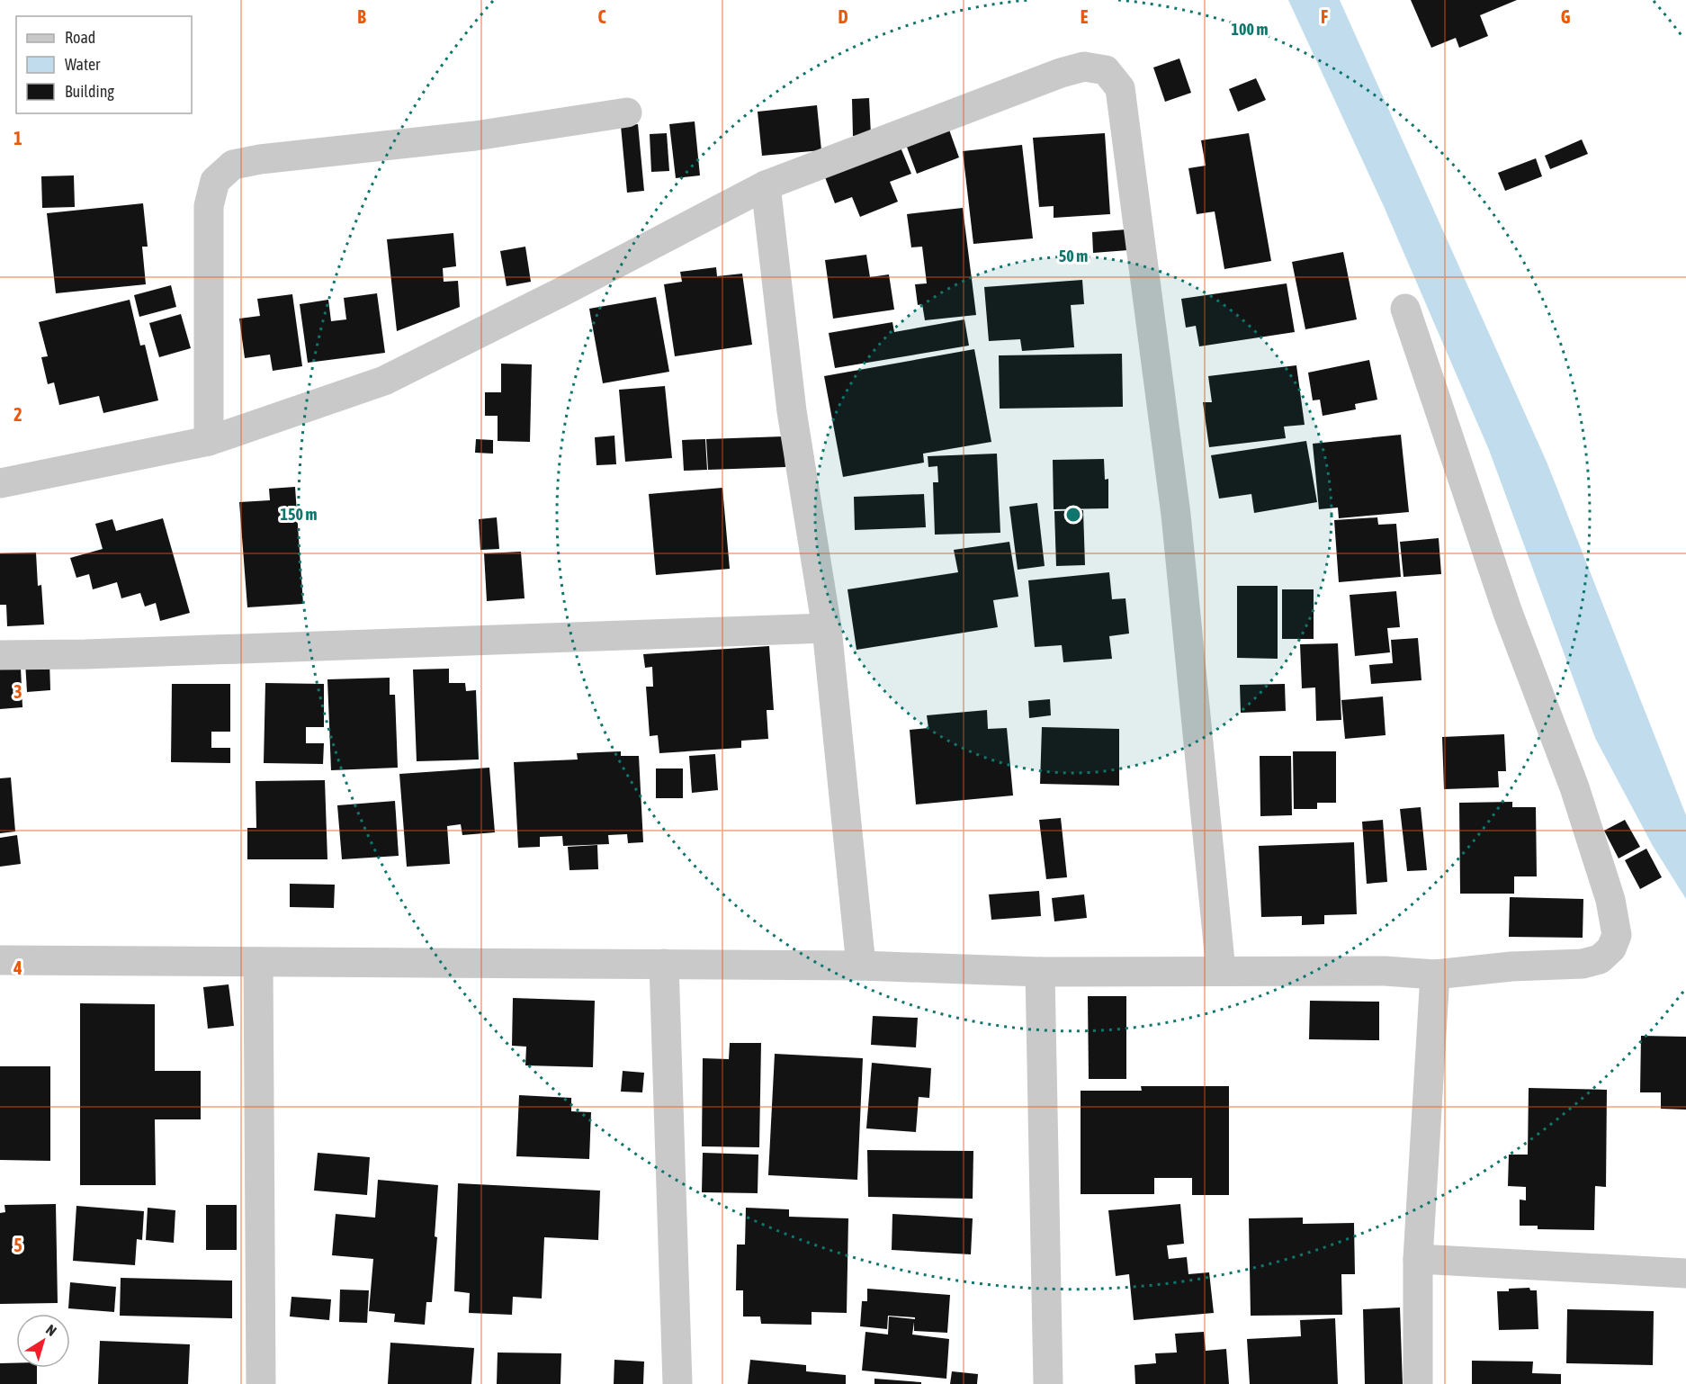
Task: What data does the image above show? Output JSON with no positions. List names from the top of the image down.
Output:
{
  "legend": ["Road", "Water", "Building"],
  "north": "top right",
  "grid": {
    "columns": [
      "B",
      "C",
      "D",
      "E",
      "F",
      "G"
    ],
    "rows": [
      "1",
      "2",
      "3",
      "4",
      "5"
    ]
  },
  "rings": ["100 m", "50 m", "150 m"]
}
